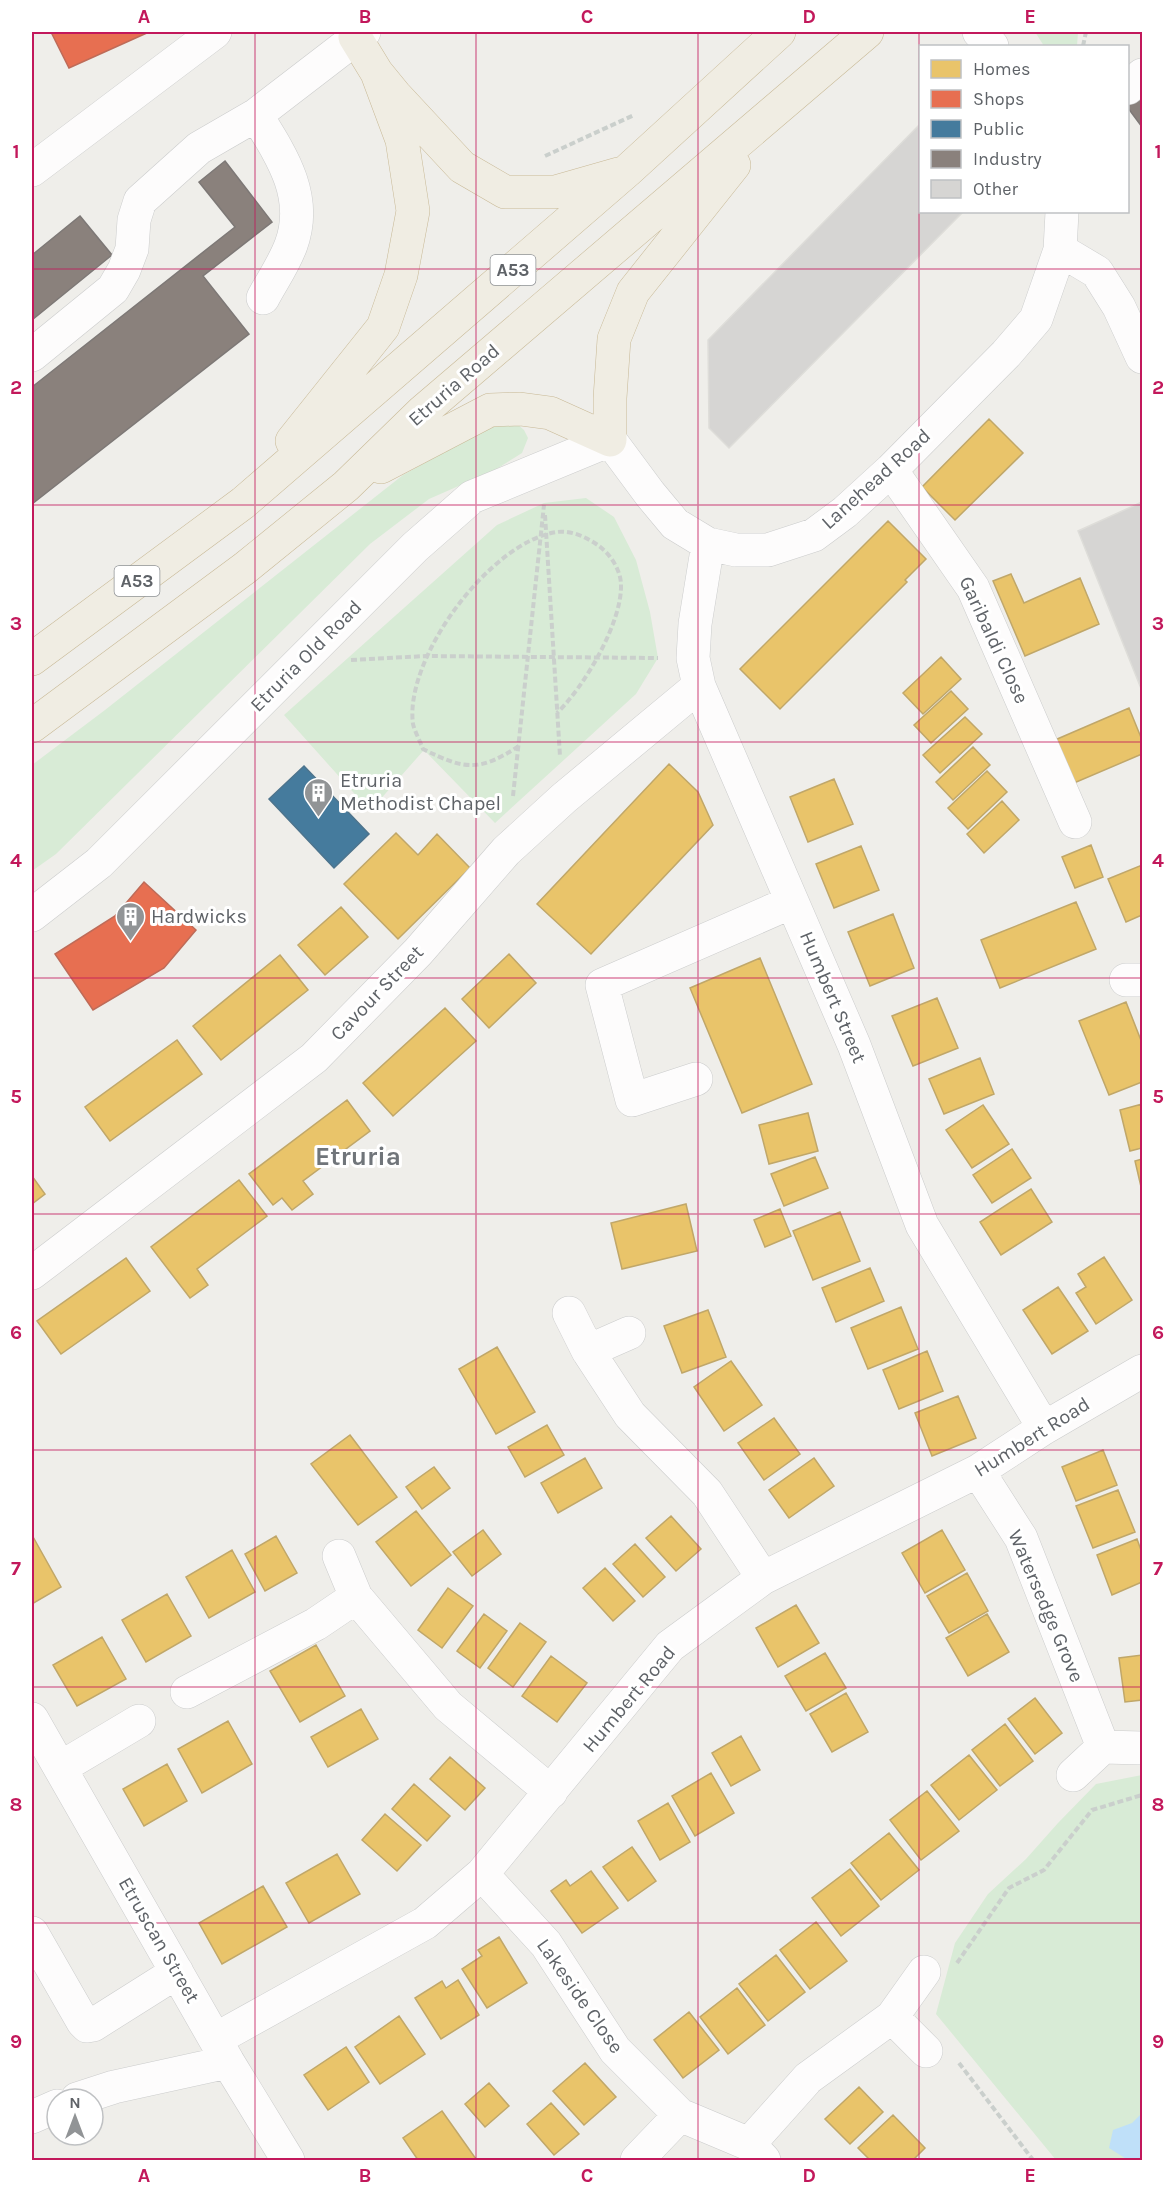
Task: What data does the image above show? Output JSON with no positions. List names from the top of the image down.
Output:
{
  "streets": {
    "highway": ["A53", "Etruria Road"],
    "street": [
      "Lanehead Road",
      "Garibaldi Close",
      "Etruria Old Road",
      "Cavour Street",
      "Humbert Street",
      "Humbert Road",
      "Watersedge Grove",
      "Etruscan Street",
      "Lakeside Close"
    ]
  },
  "crossings": [
    ["Lanehead Road", "Garibaldi Close"],
    ["Lanehead Road", "Etruria Old Road"],
    ["Lanehead Road", "Humbert Street"],
    ["Cavour Street", "Humbert Street"],
    ["Humbert Street", "Humbert Road"],
    ["Humbert Road", "Watersedge Grove"],
    ["Humbert Road", "Etruscan Street"],
    ["Humbert Road", "Lakeside Close"]
  ],
  "districts": ["Etruria"],
  "places": {
    "building": ["Etruria Methodist Chapel", "Hardwicks"]
  },
  "legend": [
    "Homes",
    "Shops",
    "Public",
    "Industry",
    "Other"
  ],
  "north": "top",
  "grid": {
    "columns": [
      "A",
      "B",
      "C",
      "D",
      "E"
    ],
    "rows": [
      "1",
      "2",
      "3",
      "4",
      "5",
      "6",
      "7",
      "8",
      "9"
    ]
  }
}
